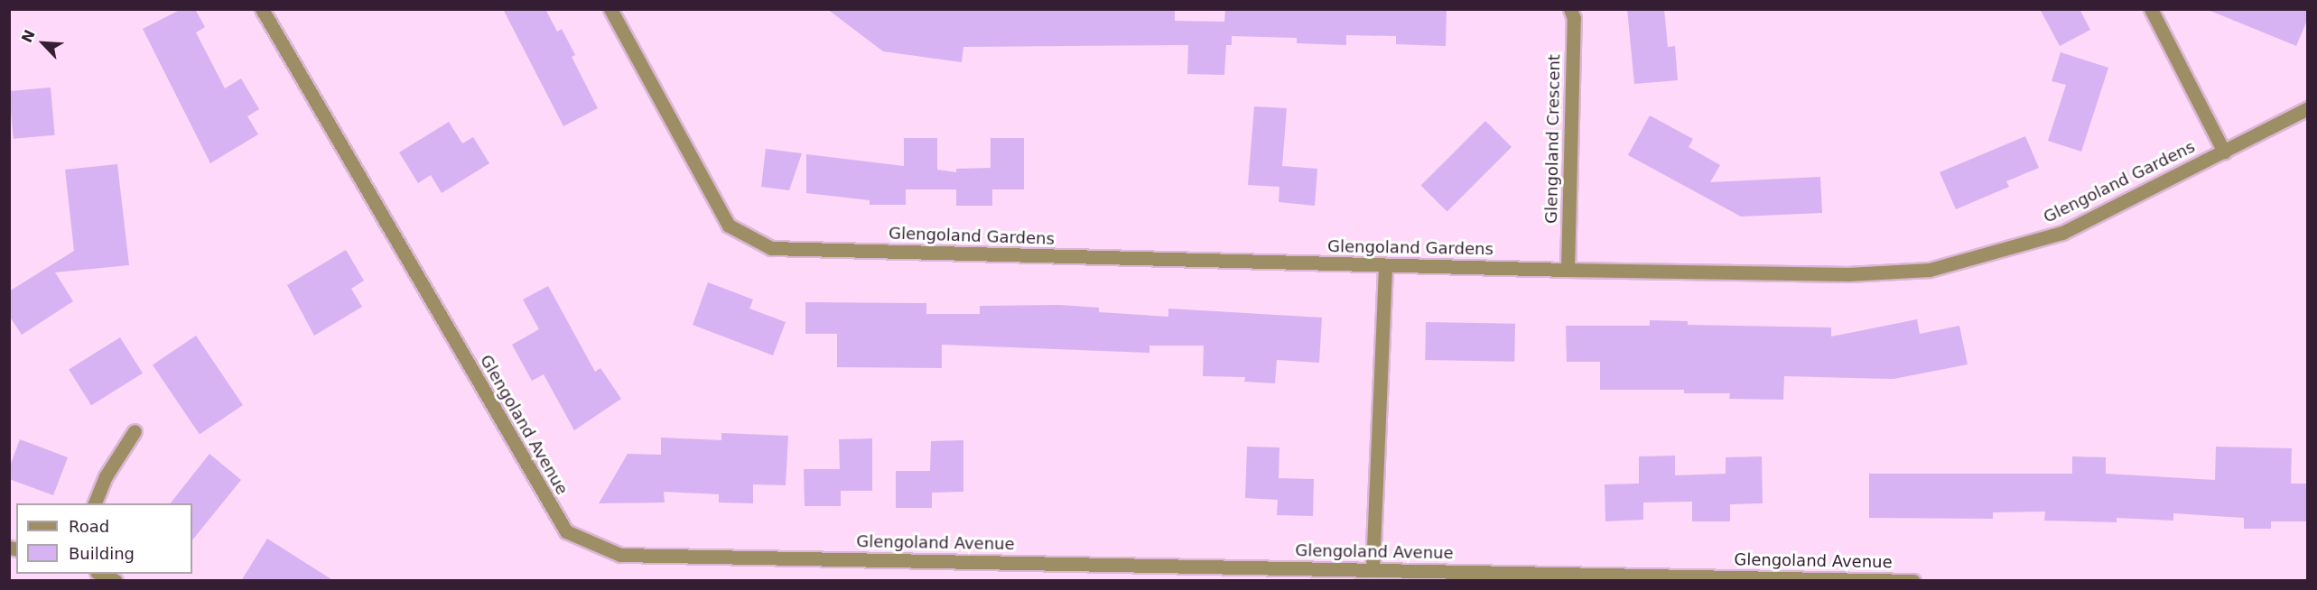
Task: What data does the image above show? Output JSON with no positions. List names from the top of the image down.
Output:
{
  "streets": {
    "street": ["Glengoland Crescent", "Glengoland Gardens", "Glengoland Avenue"]
  },
  "crossings": [
    ["Glengoland Crescent", "Glengoland Gardens"]
  ],
  "legend": ["Road", "Building"],
  "north": "top left"
}
